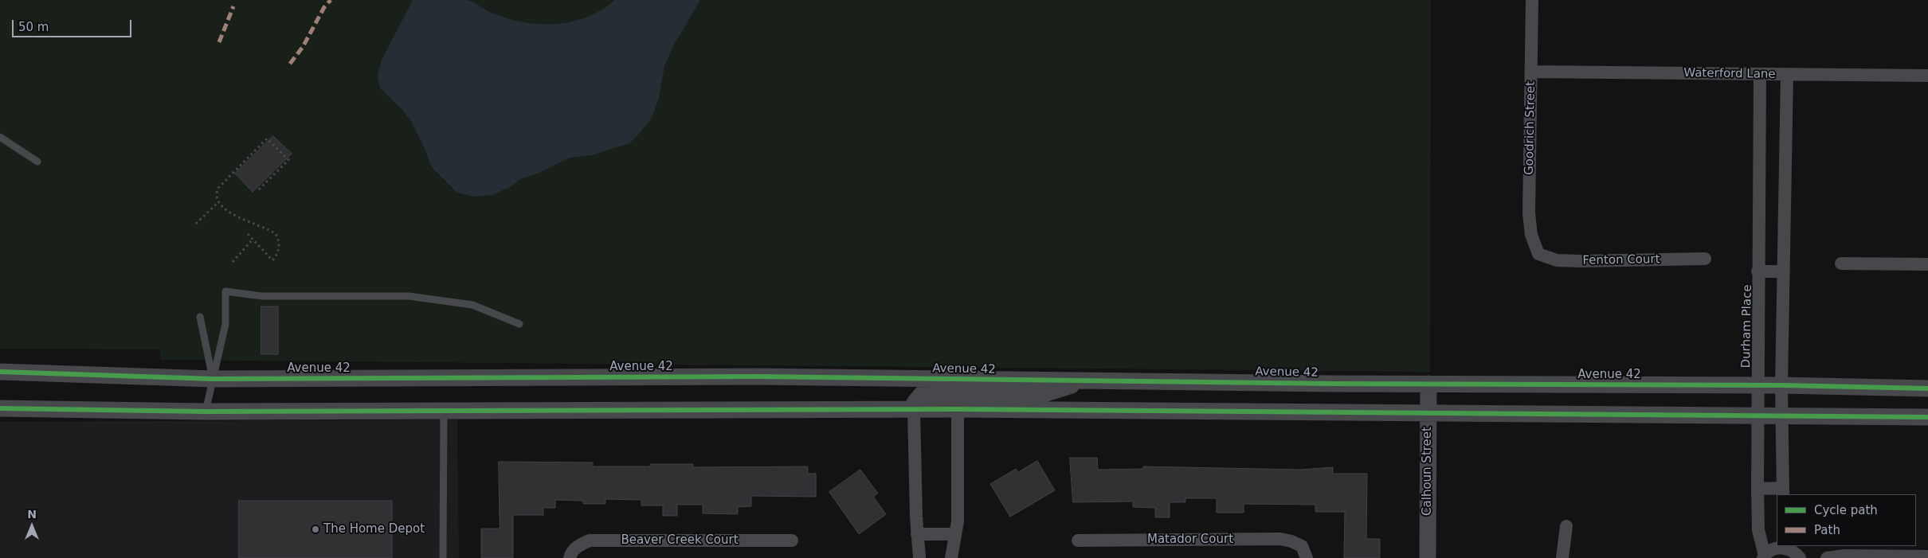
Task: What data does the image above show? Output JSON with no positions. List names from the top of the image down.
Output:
{
  "streets": {
    "street": [
      "Waterford Lane",
      "Goodrich Street",
      "Fenton Court",
      "Durham Place",
      "Avenue 42",
      "Calhoun Street",
      "Matador Court",
      "Beaver Creek Court"
    ]
  },
  "crossings": [
    ["Waterford Lane", "Goodrich Street"],
    ["Waterford Lane", "Durham Place"],
    ["Goodrich Street", "Fenton Court"],
    ["Durham Place", "Avenue 42"],
    ["Avenue 42", "Calhoun Street"]
  ],
  "places": ["The Home Depot"],
  "legend": ["Cycle path", "Path"],
  "scale_bar": "50 m",
  "north": "top"
}
